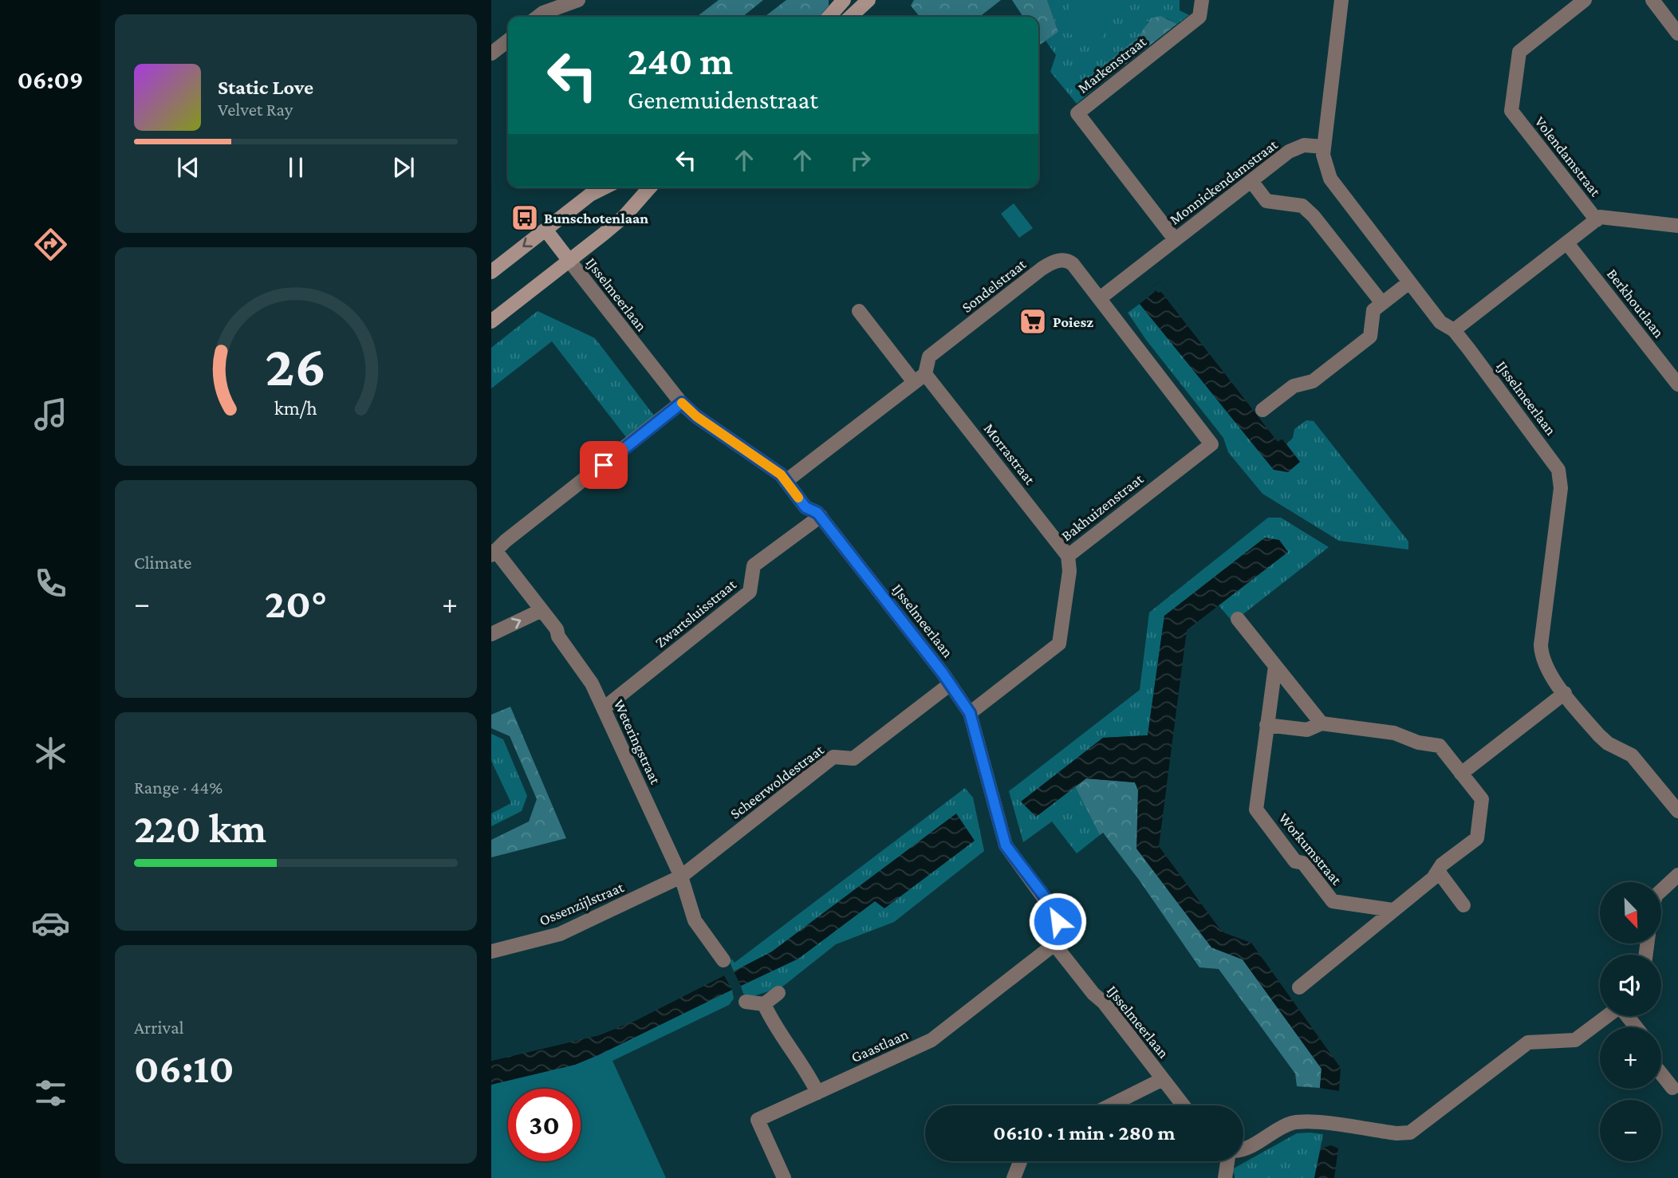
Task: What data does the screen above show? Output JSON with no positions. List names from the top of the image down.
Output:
{
  "streets": {
    "street": [
      "Markenstraat",
      "Volendamstraat",
      "Monnickendamstraat",
      "Sondelstraat",
      "IJsselmeerlaan",
      "Berkhoutlaan",
      "Morrastraat",
      "Bakhuizenstraat",
      "Zwartsluisstraat",
      "Weteringstraat",
      "Scheerwoldestraat",
      "Workumstraat",
      "Ossenzijlstraat",
      "Gaastlaan"
    ]
  },
  "crossings": [
    ["Markenstraat", "Monnickendamstraat"],
    ["Volendamstraat", "IJsselmeerlaan"],
    ["Volendamstraat", "Berkhoutlaan"],
    ["Monnickendamstraat", "IJsselmeerlaan"],
    ["Sondelstraat", "IJsselmeerlaan"],
    ["Sondelstraat", "Morrastraat"],
    ["Sondelstraat", "Bakhuizenstraat"],
    ["IJsselmeerlaan", "Bakhuizenstraat"],
    ["IJsselmeerlaan", "Zwartsluisstraat"],
    ["IJsselmeerlaan", "Scheerwoldestraat"],
    ["IJsselmeerlaan", "Gaastlaan"],
    ["Morrastraat", "Bakhuizenstraat"],
    ["Zwartsluisstraat", "Weteringstraat"],
    ["Weteringstraat", "Scheerwoldestraat"],
    ["Weteringstraat", "Ossenzijlstraat"],
    ["Scheerwoldestraat", "Ossenzijlstraat"]
  ],
  "places": {
    "bus stop": ["Bunschotenlaan"],
    "supermarket": ["Poiesz"]
  },
  "north": "bottom right",
  "page": {
    "tabs": "06:09",
    "turn": ["240 m", "Genemuidenstraat"],
    "song": ["Static Love", "Velvet Ray"],
    "tile": [
      "Climate",
      ["Range · 44%", "220 km"],
      ["Arrival", "06:10"]
    ],
    "heat": ["−", "20°", "+"],
    "map_buttons": ["+", "−"],
    "limit": "30",
    "trip": "06:10 · 1 min · 280 m",
    "gauge": ["26", "km/h"]
  }
}
